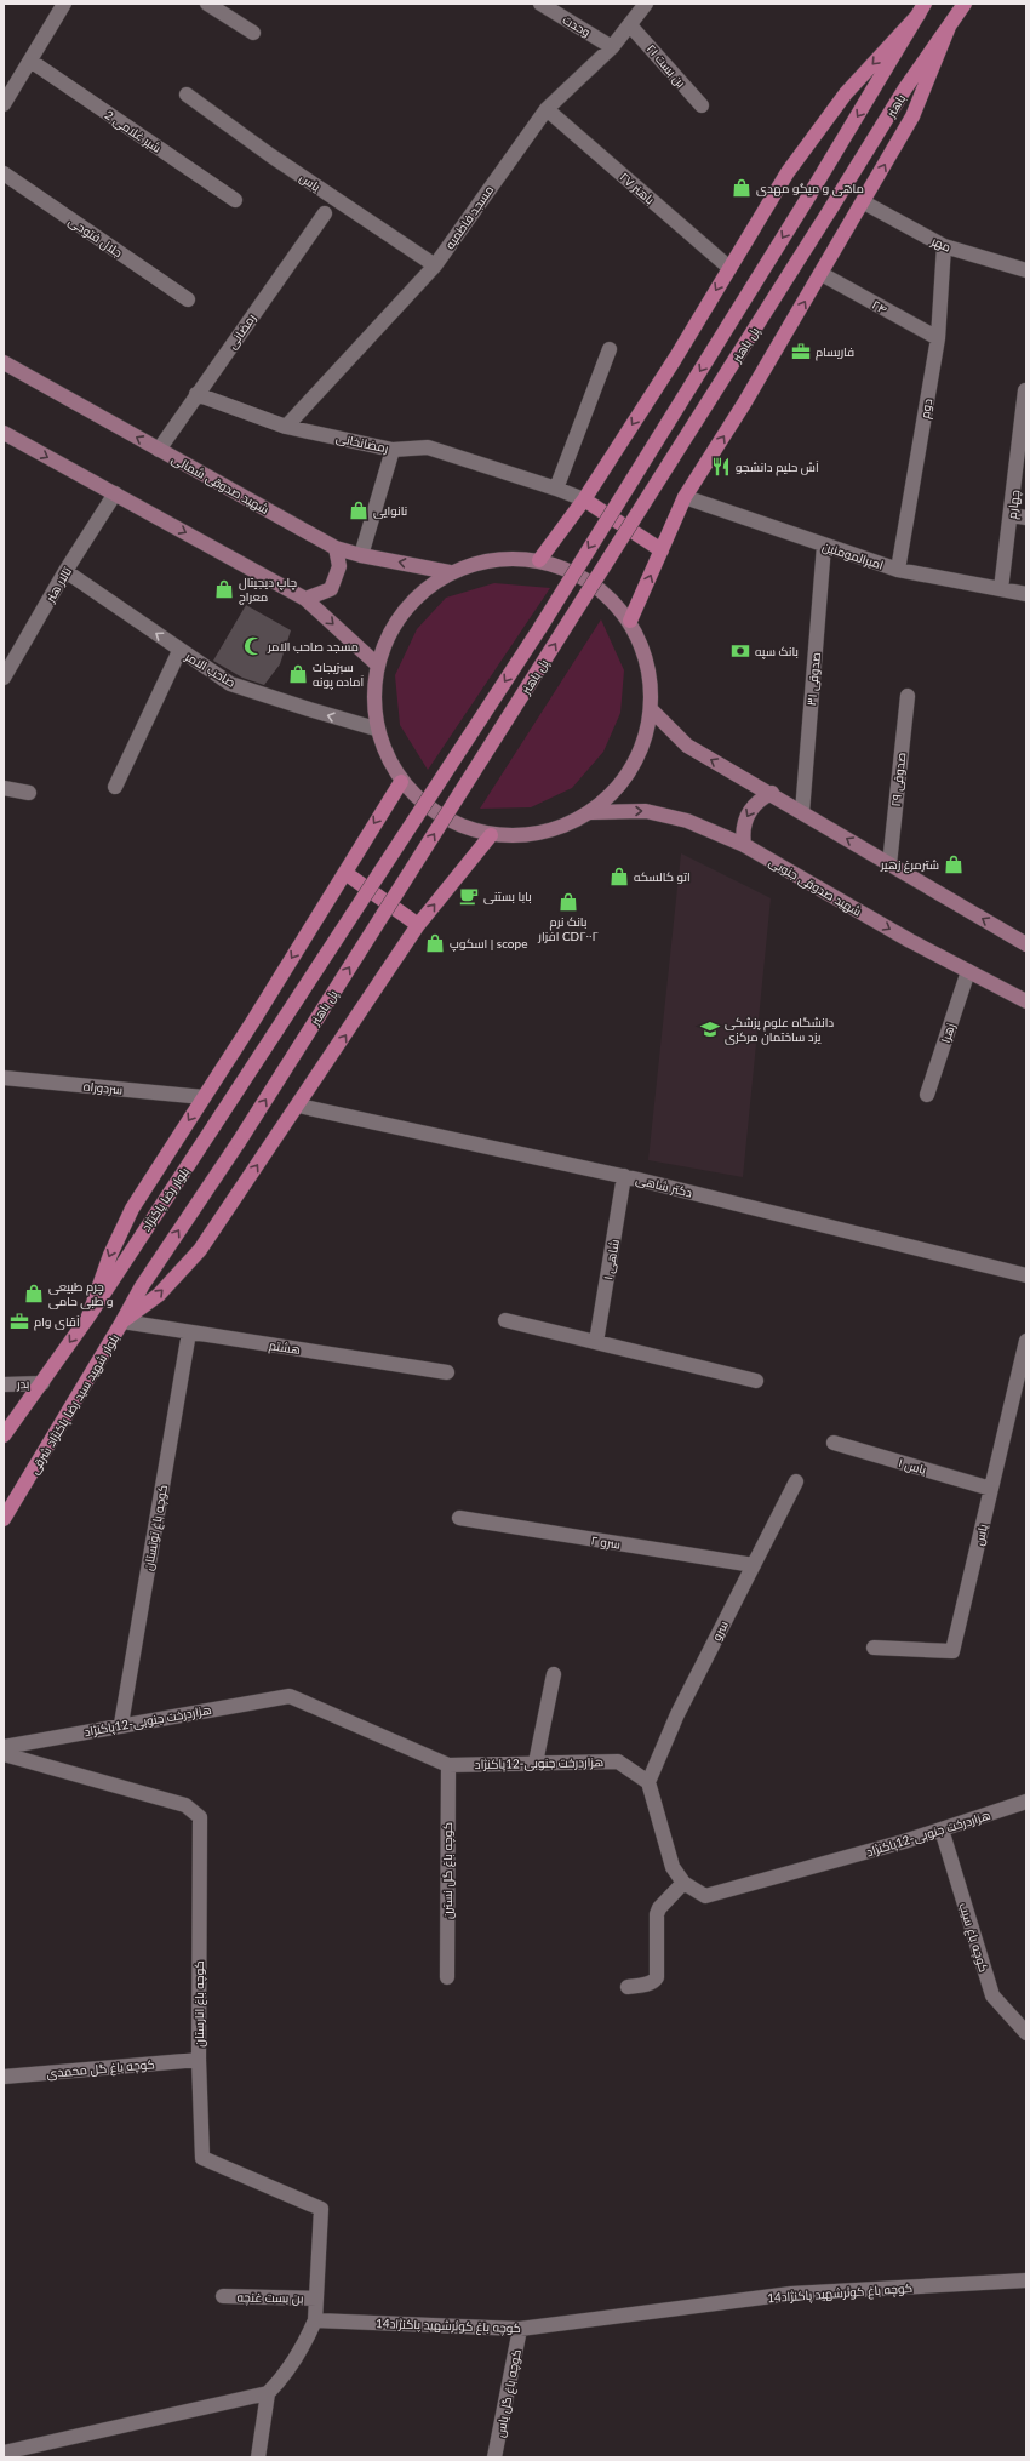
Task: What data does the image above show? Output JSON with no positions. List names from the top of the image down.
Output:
{
  "streets": {
    "main road": [
      "باهنر",
      "پل باهنر",
      "شهید صدوقی شمالی",
      "شهید صدوقی جنوبی",
      "بلوار رضا پاکنژاد",
      "بلوار شهید سید رضا پاکنژاد شرقی"
    ],
    "street": [
      "وحدت",
      "بن بست ۲۱",
      "شیر غلامی 2",
      "یاس",
      "باهنر ۲۷",
      "مسجد فاطمیه",
      "جلال فتوحی",
      "مهر",
      "۲۴",
      "رمضانی",
      "دوم",
      "رمضانخانی",
      "چهارم",
      "امیرالمومنین",
      "تالار هنر",
      "صاحب الامر",
      "صدوقی ۳۱",
      "صدوقی ۲۹",
      "زهرا",
      "سردوراه",
      "دکتر شاهی",
      "شاهی ۱",
      "هشتم",
      "بدر",
      "یاس ۱",
      "کوچه باغ توتستان",
      "سرو ۲",
      "سرو",
      "هزاردرخت جنوبی-12پاکنژاد",
      "کوچه باغ گل نسترن",
      "کوچه باغ سیب",
      "کوچه باغ انارستان",
      "کوچه باغ گل محمدی",
      "کوچه باغ کوثرشهید پاکنژاد14",
      "بن بست غنچه",
      "کوچه باغ گل یاس"
    ]
  },
  "crossings": [
    ["وحدت", "مسجد فاطمیه"],
    ["بن بست ۲۱", "مسجد فاطمیه"],
    ["باهنر", "پل باهنر"],
    ["یاس", "مسجد فاطمیه"],
    ["یاس", "یاس ۱"],
    ["باهنر ۲۷", "مسجد فاطمیه"],
    ["مسجد فاطمیه", "رمضانخانی"],
    ["مهر", "دوم"],
    ["۲۴", "دوم"],
    ["رمضانی", "رمضانخانی"],
    ["رمضانی", "شهید صدوقی شمالی"],
    ["پل باهنر", "بلوار رضا پاکنژاد"],
    ["پل باهنر", "بلوار شهید سید رضا پاکنژاد شرقی"],
    ["دوم", "امیرالمومنین"],
    ["چهارم", "امیرالمومنین"],
    ["امیرالمومنین", "صدوقی ۳۱"],
    ["تالار هنر", "صاحب الامر"],
    ["شهید صدوقی جنوبی", "زهرا"],
    ["دکتر شاهی", "شاهی ۱"],
    ["هشتم", "بلوار شهید سید رضا پاکنژاد شرقی"],
    ["هشتم", "کوچه باغ توتستان"],
    ["کوچه باغ توتستان", "هزاردرخت جنوبی-12پاکنژاد"],
    ["سرو ۲", "سرو"],
    ["سرو", "هزاردرخت جنوبی-12پاکنژاد"],
    ["هزاردرخت جنوبی-12پاکنژاد", "کوچه باغ گل نسترن"],
    ["هزاردرخت جنوبی-12پاکنژاد", "کوچه باغ سیب"],
    ["کوچه باغ انارستان", "کوچه باغ گل محمدی"],
    ["کوچه باغ انارستان", "کوچه باغ کوثرشهید پاکنژاد14"],
    ["کوچه باغ انارستان", "بن بست غنچه"],
    ["کوچه باغ کوثرشهید پاکنژاد14", "کوچه باغ گل یاس"]
  ],
  "one_way": ["صاحب الامر"],
  "places": {
    "shop": [
      "ماهی و میگو مهدی",
      "نانوایی",
      "چاپ دیجیتال معراج",
      "سبزیجات آماده پونه",
      "شترمرغ زهیر",
      "اتو کالسکه",
      "بانک نرم افزار CD۲۰۰۲",
      "اسکوپ | scope",
      "چرم طبیعی و طبی حامی"
    ],
    "office": ["فاریسام", "آقای وام"],
    "restaurant": ["آش حلیم دانشجو"],
    "mosque": ["مسجد صاحب الامر"],
    "bank": ["بانک سپه"],
    "cafe": ["بابا بستنی"],
    "school or university": ["دانشگاه علوم پزشکی یزد ساختمان مرکزی"]
  }
}
